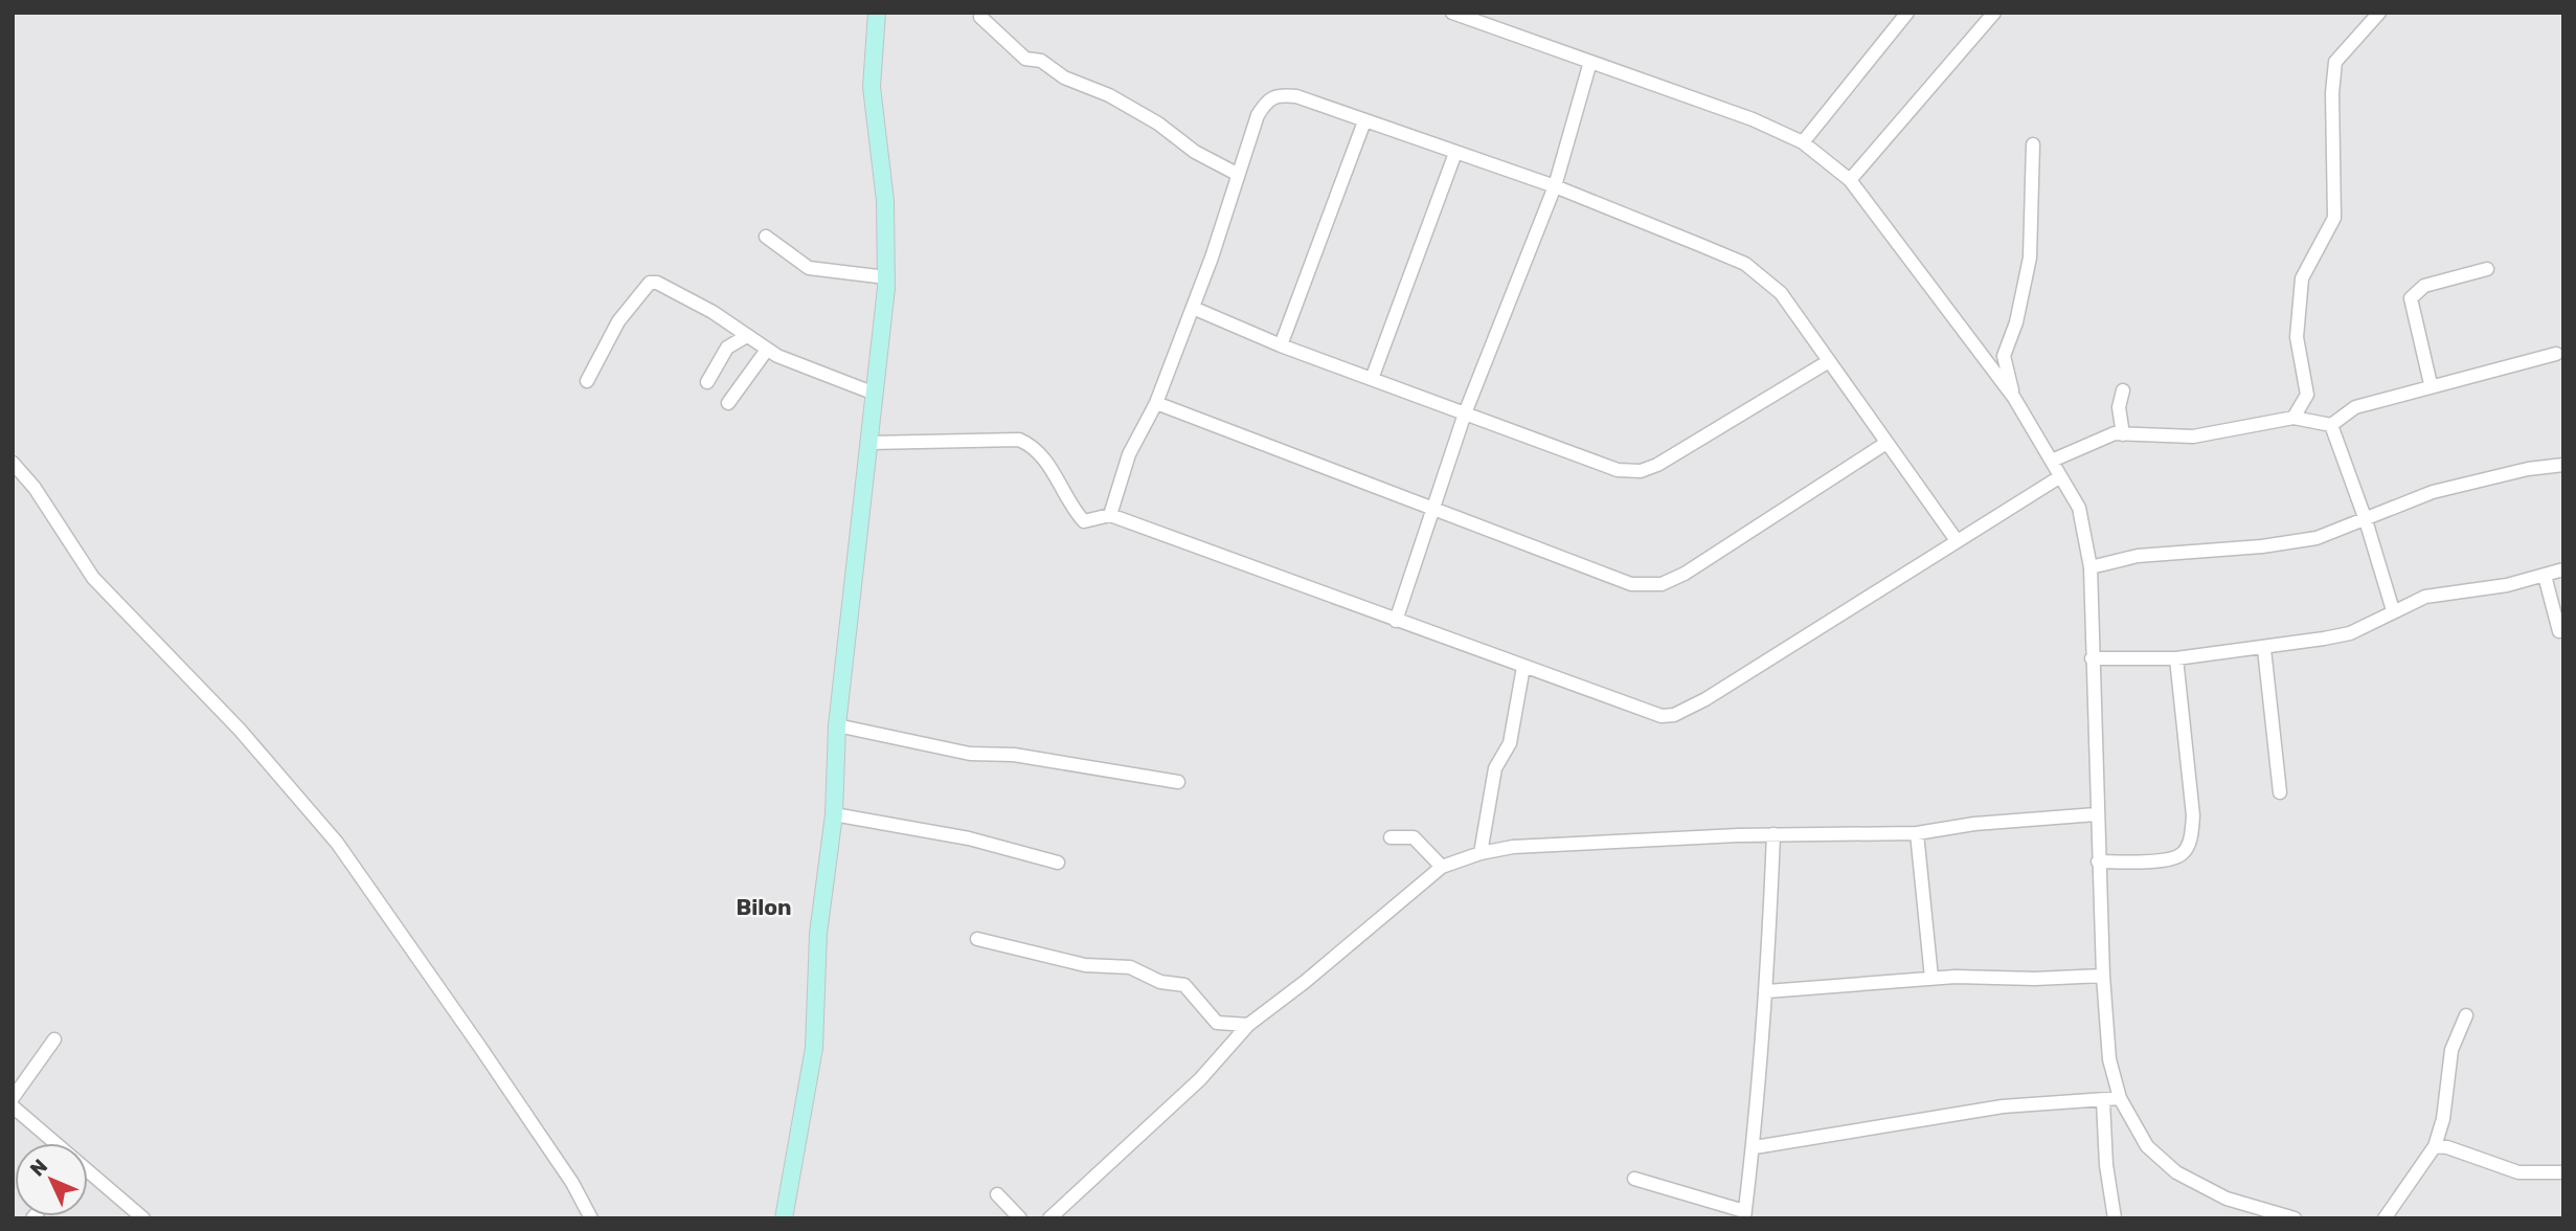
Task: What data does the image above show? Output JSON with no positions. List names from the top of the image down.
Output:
{
  "districts": ["Bilon"],
  "north": "top left"
}
